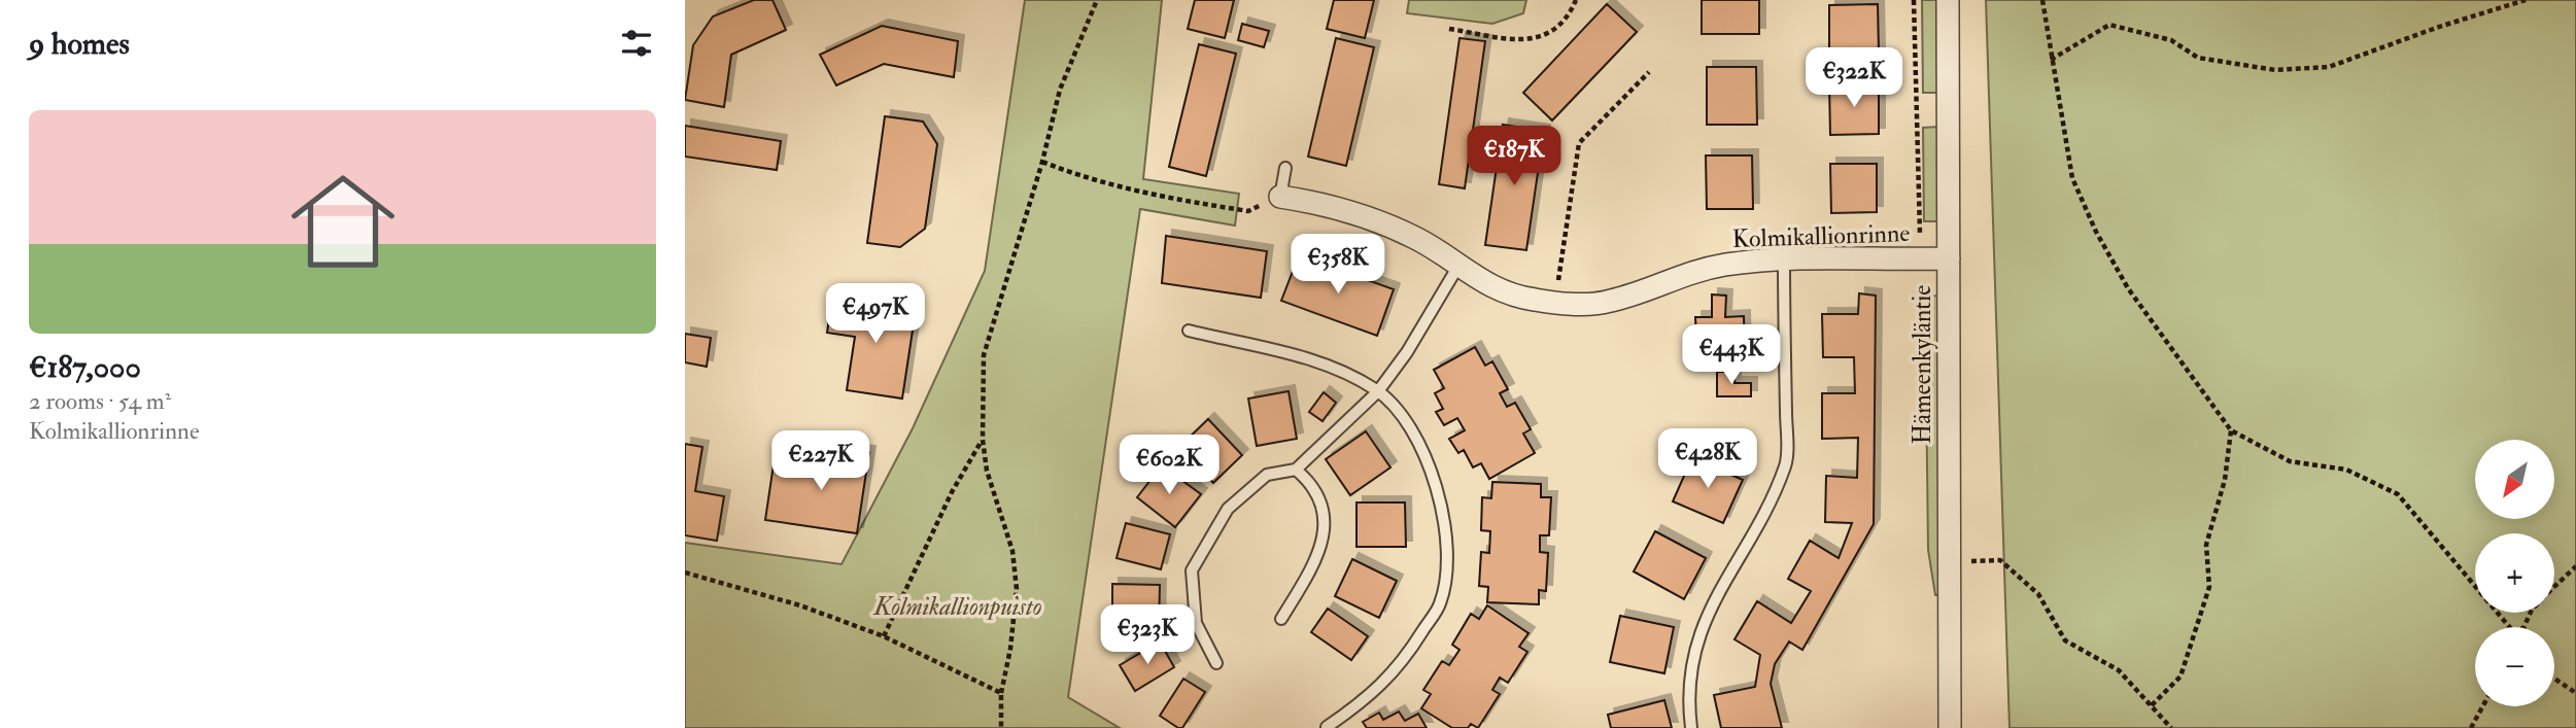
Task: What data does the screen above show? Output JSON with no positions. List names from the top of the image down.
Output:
{
  "streets": {
    "street": ["Kolmikallionrinne", "Hämeenkyläntie"]
  },
  "crossings": [
    ["Kolmikallionrinne", "Hämeenkyläntie"]
  ],
  "parks": ["Kolmikallionpuisto"],
  "north": "bottom left",
  "page": {
    "heading": "9 homes",
    "price": [
      "€322K",
      "€187K",
      "€358K",
      "€497K",
      "€443K",
      "€428K",
      "€227K",
      "€602K",
      "€323K"
    ],
    "list": [
      {
        "name": "€187,000",
        "note": "2 rooms · 54 m² · Kolmikallionrinne"
      }
    ],
    "map_buttons": ["+", "−"]
  }
}
